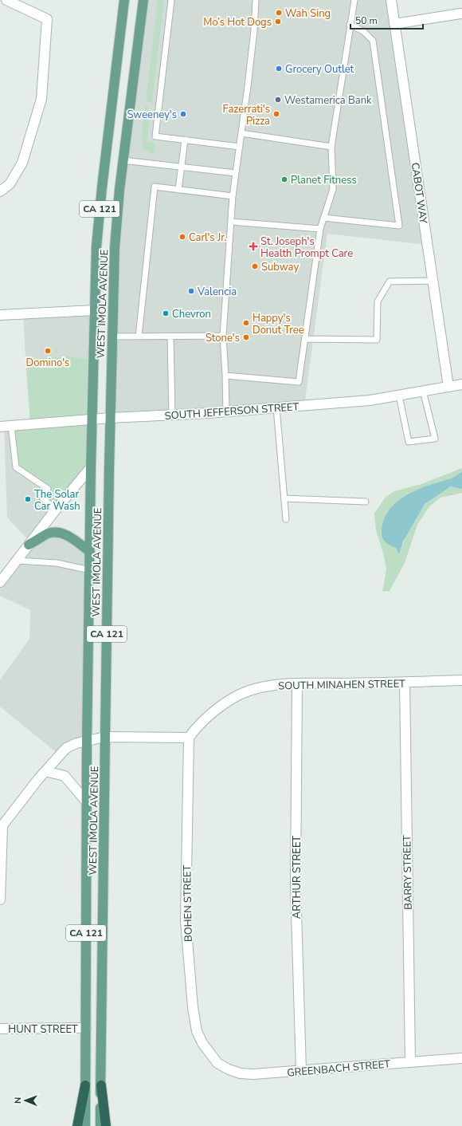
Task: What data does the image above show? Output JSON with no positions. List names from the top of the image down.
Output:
{
  "streets": {
    "highway": ["CA 121"],
    "main road": ["WEST IMOLA AVENUE"],
    "street": [
      "CABOT WAY",
      "SOUTH JEFFERSON STREET",
      "SOUTH MINAHEN STREET",
      "BARRY STREET",
      "ARTHUR STREET",
      "BOHEN STREET",
      "HUNT STREET",
      "GREENBACH STREET"
    ]
  },
  "crossings": [
    ["CABOT WAY", "SOUTH JEFFERSON STREET"],
    ["CA 121", "WEST IMOLA AVENUE"],
    ["WEST IMOLA AVENUE", "SOUTH JEFFERSON STREET"],
    ["WEST IMOLA AVENUE", "HUNT STREET"],
    ["SOUTH MINAHEN STREET", "BARRY STREET"],
    ["SOUTH MINAHEN STREET", "ARTHUR STREET"],
    ["SOUTH MINAHEN STREET", "BOHEN STREET"],
    ["BARRY STREET", "GREENBACH STREET"],
    ["ARTHUR STREET", "GREENBACH STREET"],
    ["BOHEN STREET", "GREENBACH STREET"]
  ],
  "places": {
    "other": [
      "Wah Sing",
      "Mo’s Hot Dogs",
      "Grocery Outlet",
      "Westamerica Bank",
      "Sweeney's",
      "Fazerrati's Pizza",
      "Planet Fitness",
      "Carl's Jr.",
      "Subway",
      "Valencia",
      "Chevron",
      "Happy's Donut Tree",
      "Stone's",
      "Domino's",
      "The Solar Car Wash"
    ],
    "health": ["St. Joseph's Health Prompt Care"]
  },
  "scale_bar": "50 m",
  "north": "left"
}
